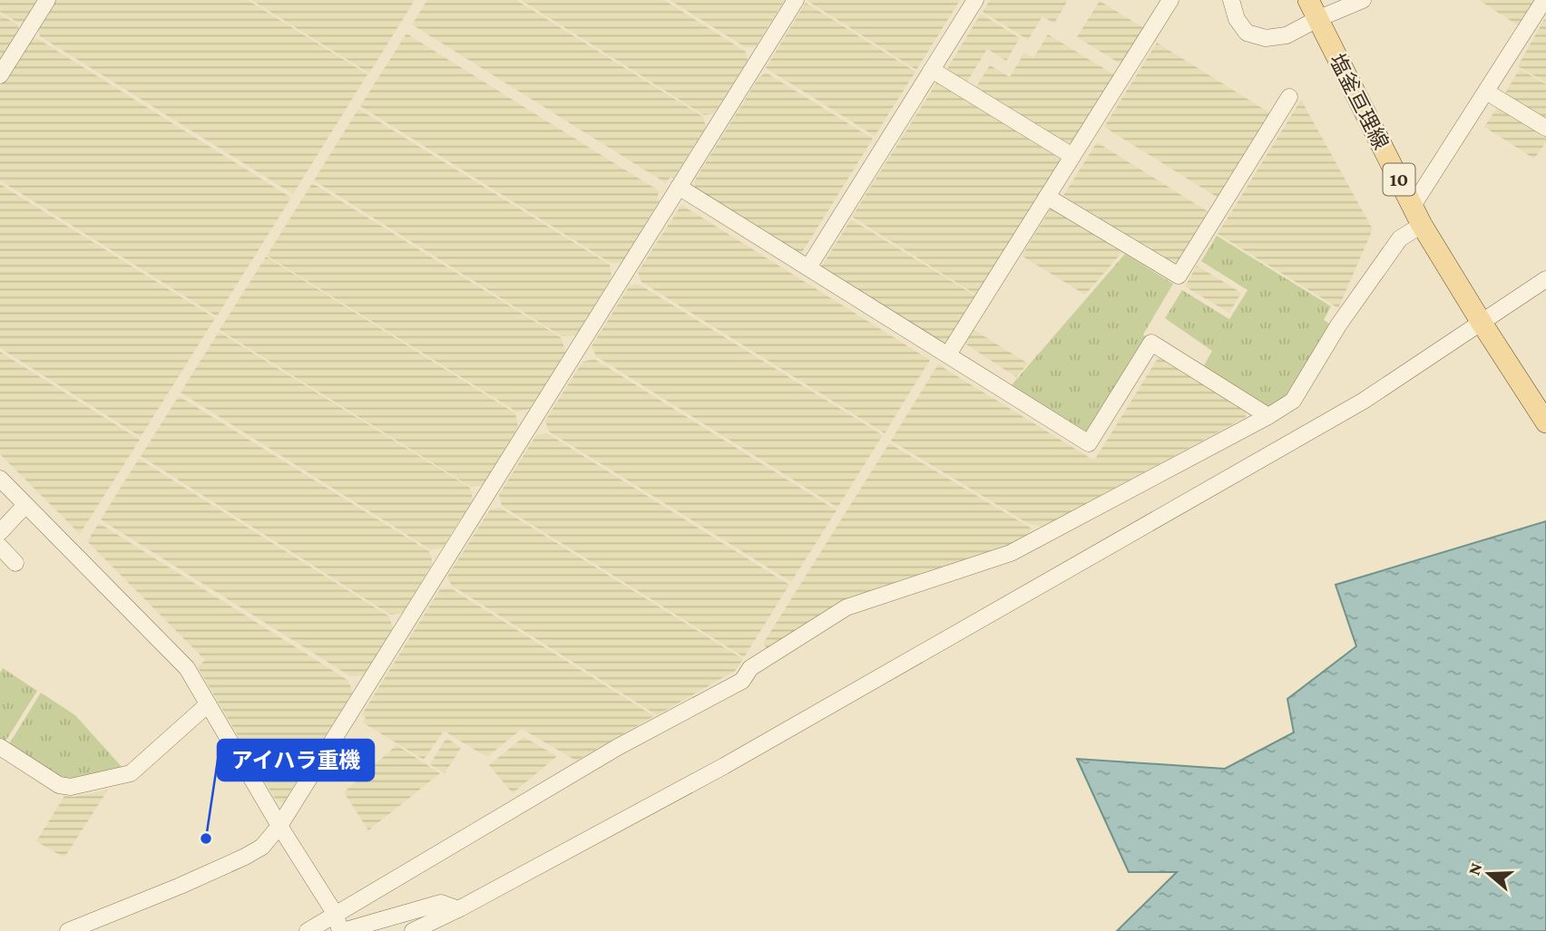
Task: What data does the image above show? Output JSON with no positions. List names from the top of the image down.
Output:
{
  "streets": {
    "main road": ["塩釜亘理線", "10"]
  },
  "crossings": [
    ["塩釜亘理線", "10"]
  ],
  "places": ["アイハラ重機"],
  "north": "left"
}
